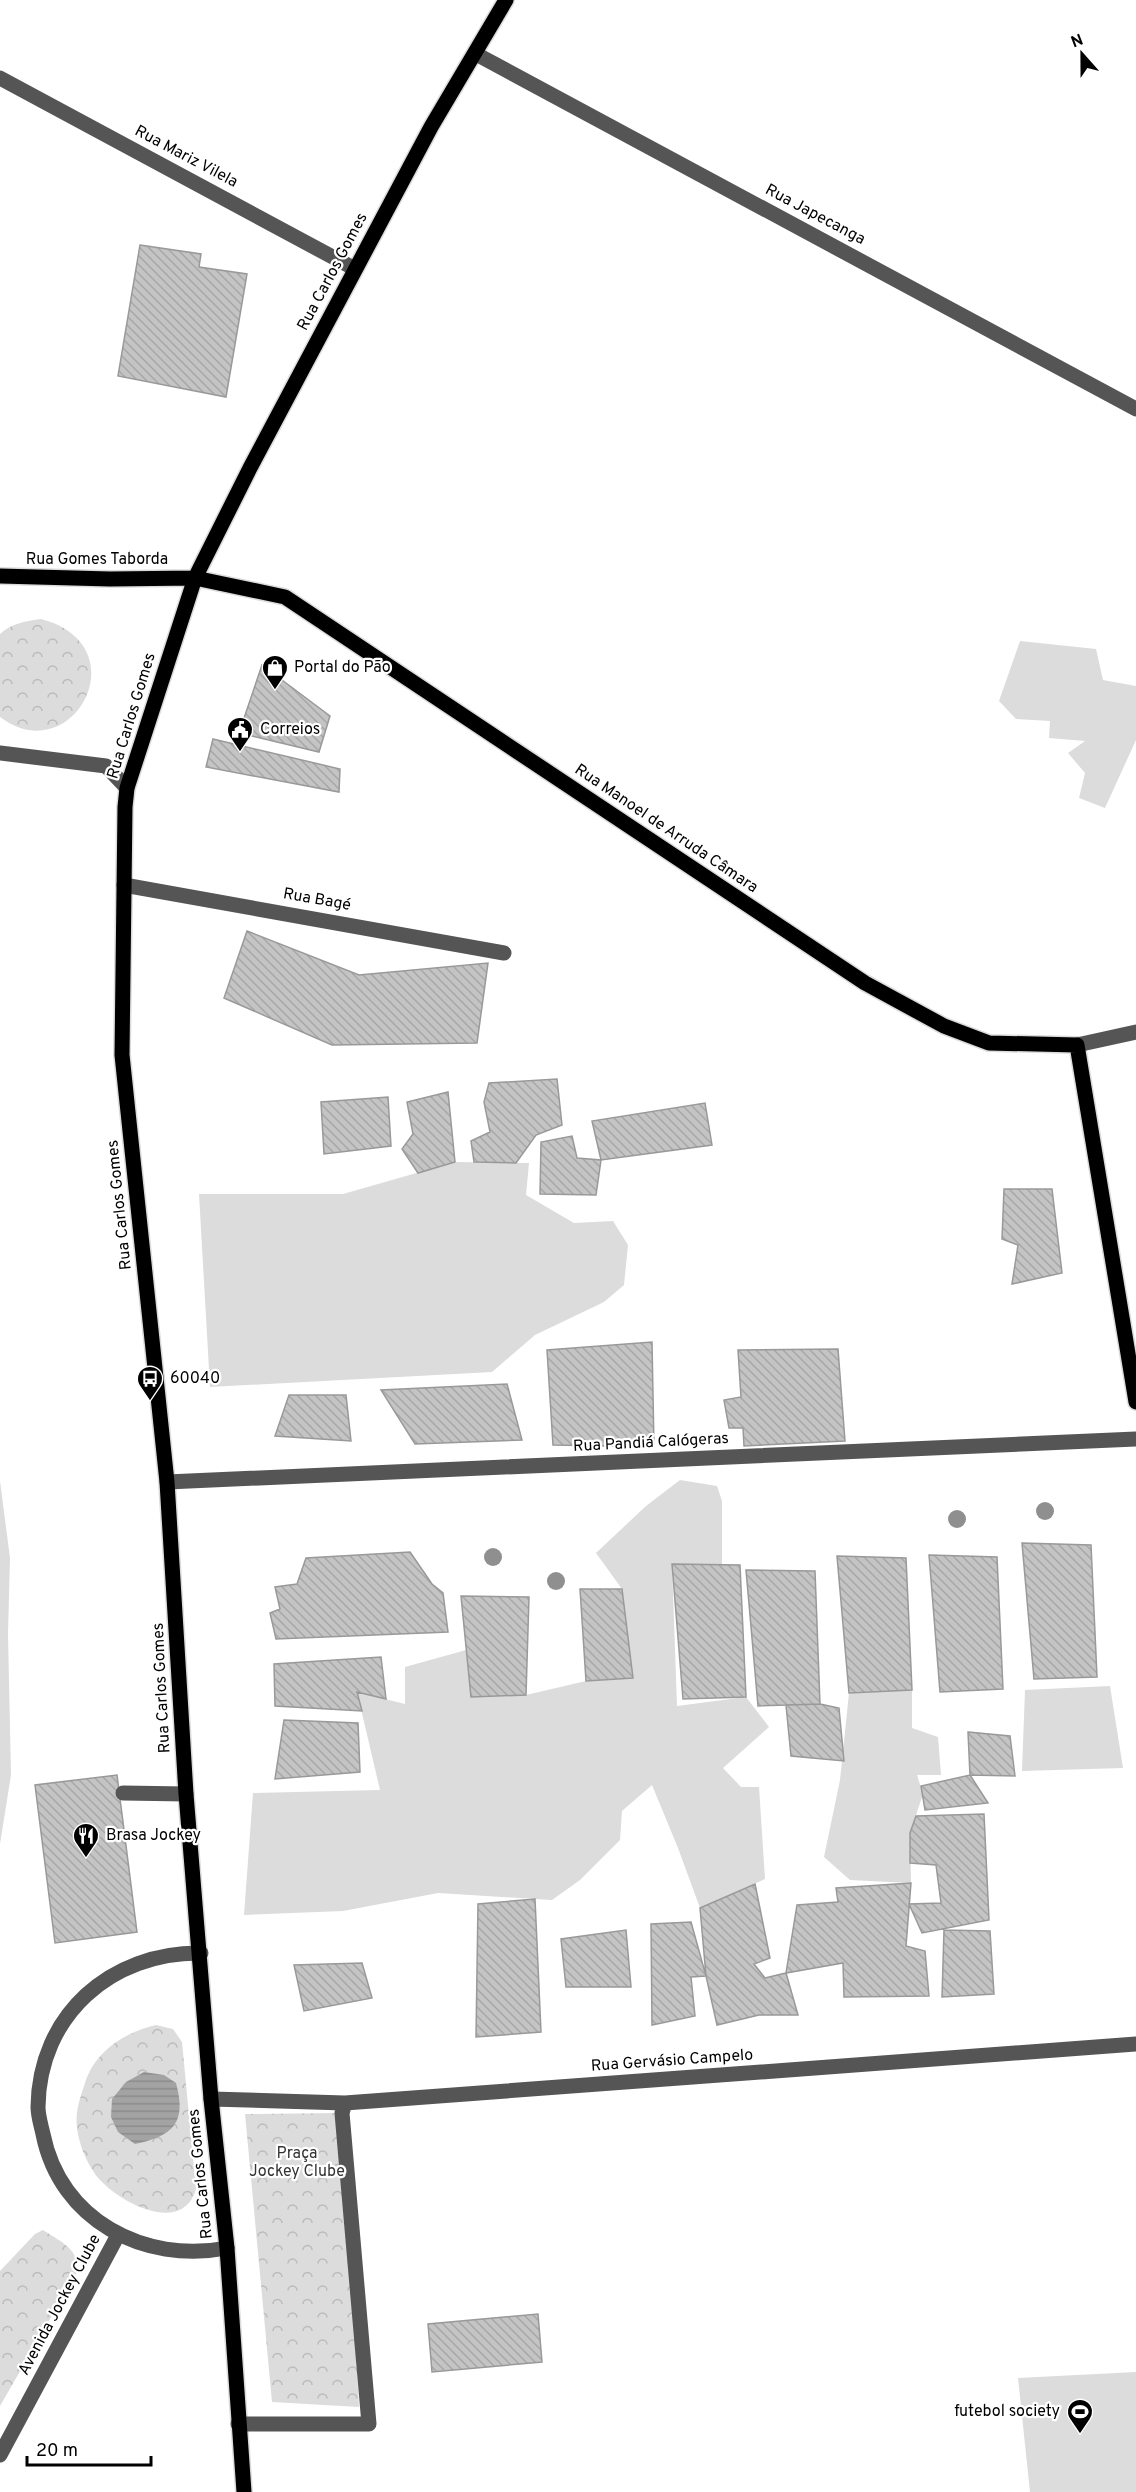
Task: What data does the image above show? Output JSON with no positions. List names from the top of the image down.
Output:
{
  "streets": {
    "main road": ["Rua Carlos Gomes", "Rua Gomes Taborda", "Rua Manoel de Arruda Câmara"],
    "street": [
      "Rua Mariz Vilela",
      "Rua Japecanga",
      "Rua Bagé",
      "Rua Pandiá Calógeras",
      "Rua Gervásio Campelo",
      "Avenida Jockey Clube"
    ]
  },
  "crossings": [
    ["Rua Mariz Vilela", "Rua Carlos Gomes"],
    ["Rua Japecanga", "Rua Carlos Gomes"],
    ["Rua Carlos Gomes", "Rua Gomes Taborda"],
    ["Rua Carlos Gomes", "Rua Manoel de Arruda Câmara"],
    ["Rua Carlos Gomes", "Rua Bagé"],
    ["Rua Carlos Gomes", "Rua Pandiá Calógeras"],
    ["Rua Carlos Gomes", "Rua Gervásio Campelo"],
    ["Rua Gomes Taborda", "Rua Manoel de Arruda Câmara"]
  ],
  "parks": ["Praça Jockey Clube"],
  "places": {
    "shop": ["Portal do Pão"],
    "public building": ["Correios"],
    "bus stop": ["60040"],
    "restaurant": ["Brasa Jockey"],
    "sports": ["futebol society"]
  },
  "scale_bar": "20 m",
  "north": "top"
}
